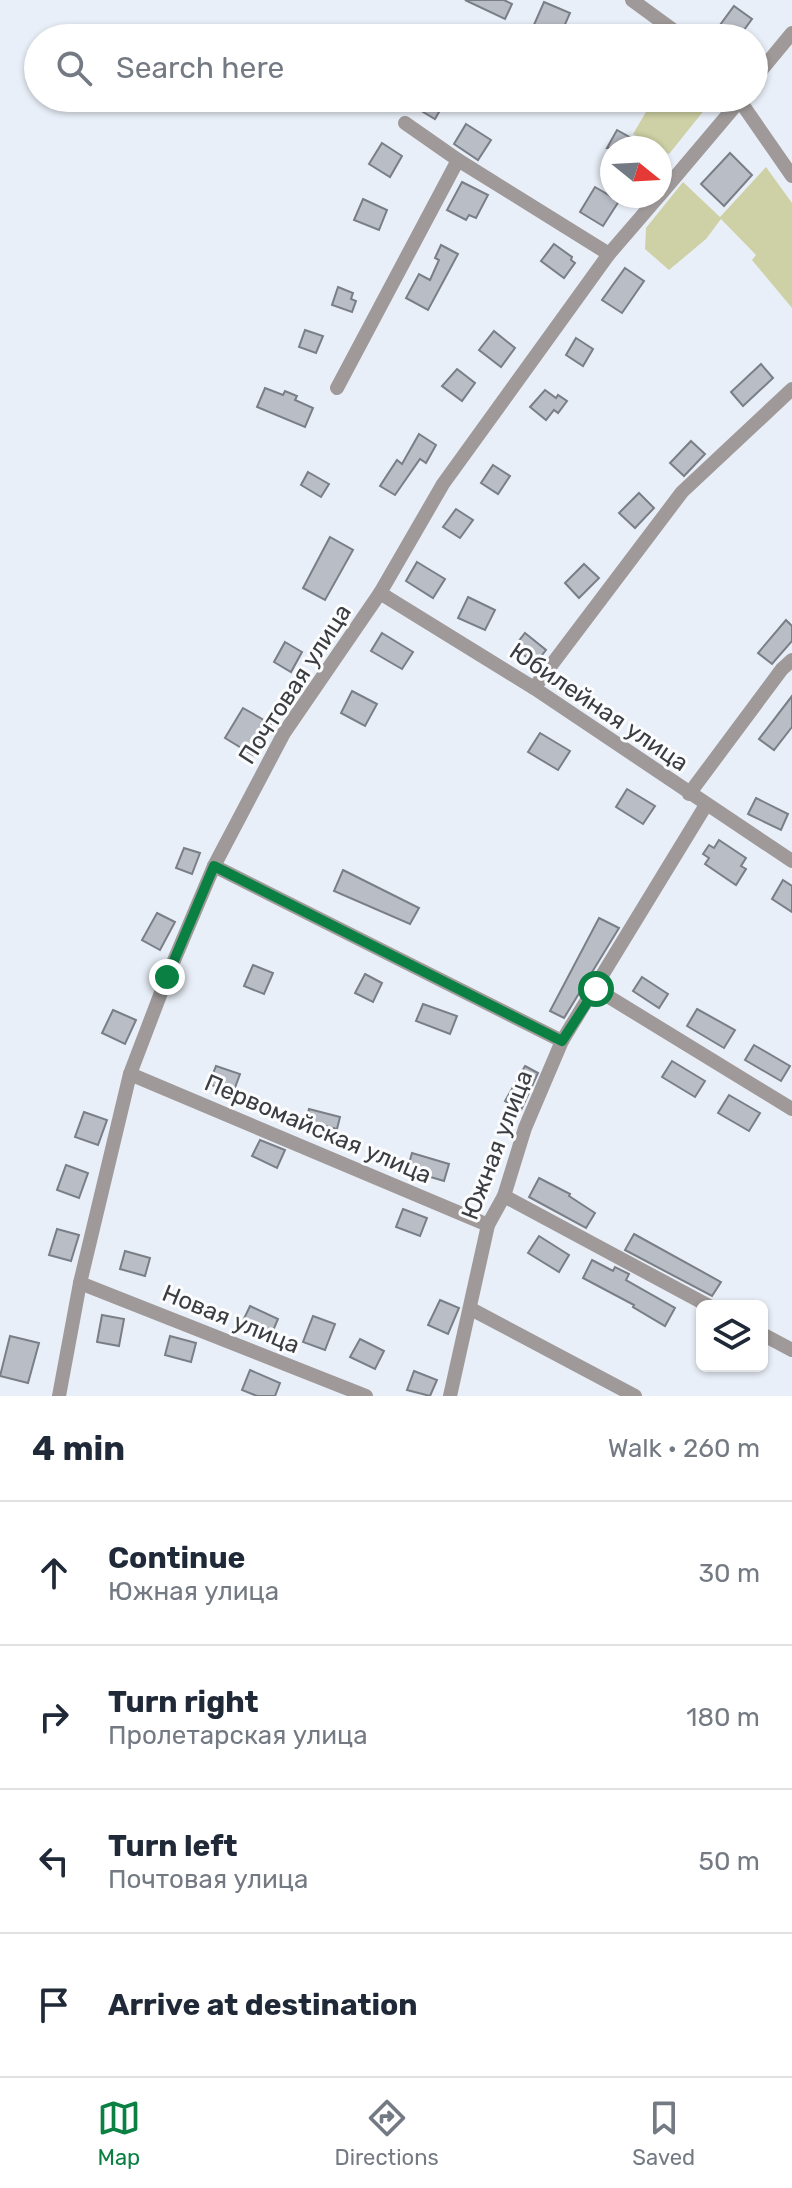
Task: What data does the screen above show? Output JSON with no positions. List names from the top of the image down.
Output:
{
  "streets": {
    "street": [
      "Почтовая улица",
      "Юбилейная улица",
      "Первомайская улица",
      "Южная улица",
      "Новая улица"
    ]
  },
  "crossings": [
    ["Почтовая улица", "Юбилейная улица"],
    ["Почтовая улица", "Первомайская улица"],
    ["Почтовая улица", "Новая улица"],
    ["Юбилейная улица", "Южная улица"],
    ["Первомайская улица", "Южная улица"]
  ],
  "north": "right",
  "page": {
    "search": "Search here",
    "heading": ["4 min", "Walk · 260 m"],
    "list": [
      ["Continue", "Южная улица", "30 m"],
      ["Turn right", "Пролетарская улица", "180 m"],
      ["Turn left", "Почтовая улица", "50 m"],
      "Arrive at destination"
    ],
    "nav": ["Map", "Directions", "Saved"]
  }
}
